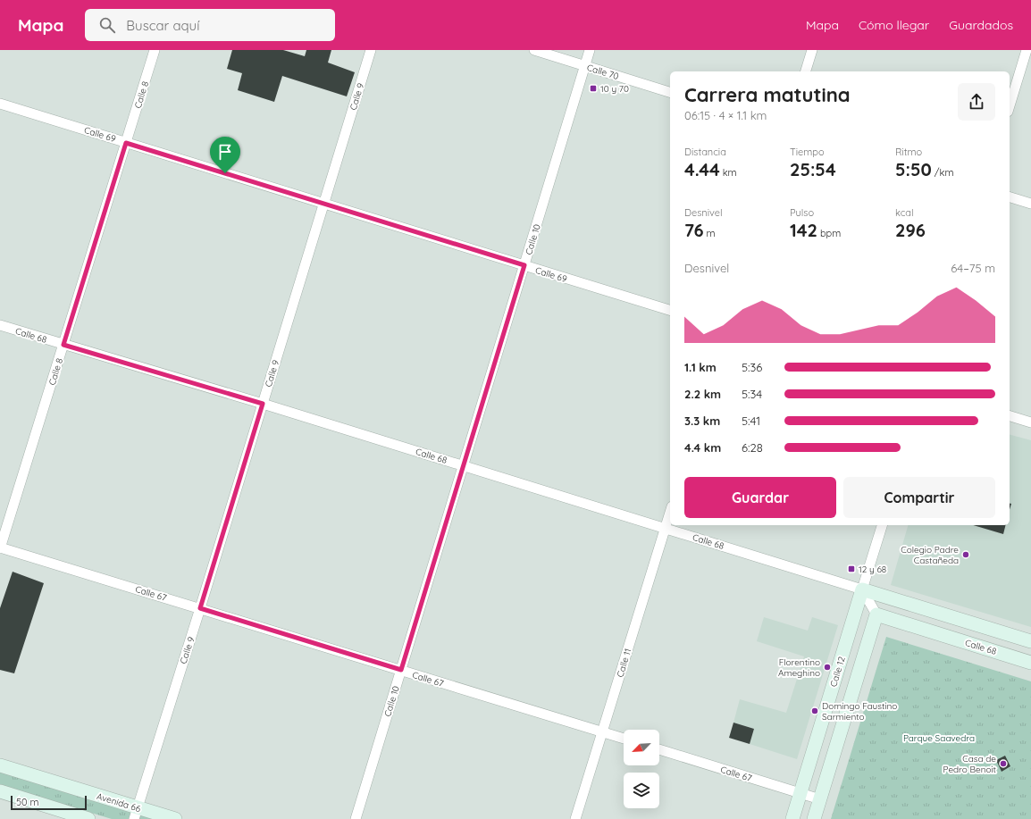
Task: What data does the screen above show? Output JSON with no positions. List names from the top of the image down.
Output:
{
  "streets": {
    "main road": ["Calle 68", "Calle 12", "Avenida 66"],
    "street": [
      "Calle 70",
      "Calle 8",
      "Calle 9",
      "Calle 69",
      "Calle 10",
      "Calle 67",
      "Calle 11"
    ]
  },
  "crossings": [
    ["Calle 70", "Calle 10"],
    ["Calle 8", "Calle 69"],
    ["Calle 8", "Calle 68"],
    ["Calle 8", "Calle 67"],
    ["Calle 9", "Calle 69"],
    ["Calle 9", "Calle 68"],
    ["Calle 9", "Calle 67"],
    ["Calle 9", "Avenida 66"],
    ["Calle 69", "Calle 10"],
    ["Calle 10", "Calle 68"],
    ["Calle 10", "Calle 67"],
    ["Calle 68", "Calle 11"],
    ["Calle 68", "Calle 12"],
    ["Calle 67", "Calle 11"],
    ["Calle 67", "Calle 12"]
  ],
  "parks": ["Parque Saavedra"],
  "places": {
    "transit": ["10 y 70", "12 y 68"],
    "other": [
      "Colegio Padre Castañeda",
      "Florentino Ameghino",
      "Domingo Faustino Sarmiento",
      "Casa de Pedro Benoit"
    ]
  },
  "scale_bar": "50 m",
  "north": "bottom left",
  "page": {
    "header": "Mapa",
    "search": "Buscar aquí",
    "nav": ["Mapa", "Cómo llegar", "Guardados"],
    "heading": ["Carrera matutina", "06:15 · 4 × 1.1 km"],
    "stats": [
      ["Distancia", "4.44 km"],
      ["Tiempo", "25:54"],
      ["Ritmo", "5:50 /km"],
      ["Desnivel", "76 m"],
      ["Pulso", "142 bpm"],
      ["kcal", "296"]
    ],
    "chart": ["Desnivel", "64–75 m"],
    "list": [
      {
        "name": "1.1 km",
        "note": "5:36"
      },
      {
        "name": "2.2 km",
        "note": "5:34"
      },
      {
        "name": "3.3 km",
        "note": "5:41"
      },
      {
        "name": "4.4 km",
        "note": "6:28"
      }
    ],
    "buttons": ["Guardar", "Compartir"],
    "scale": "50 m"
  }
}
